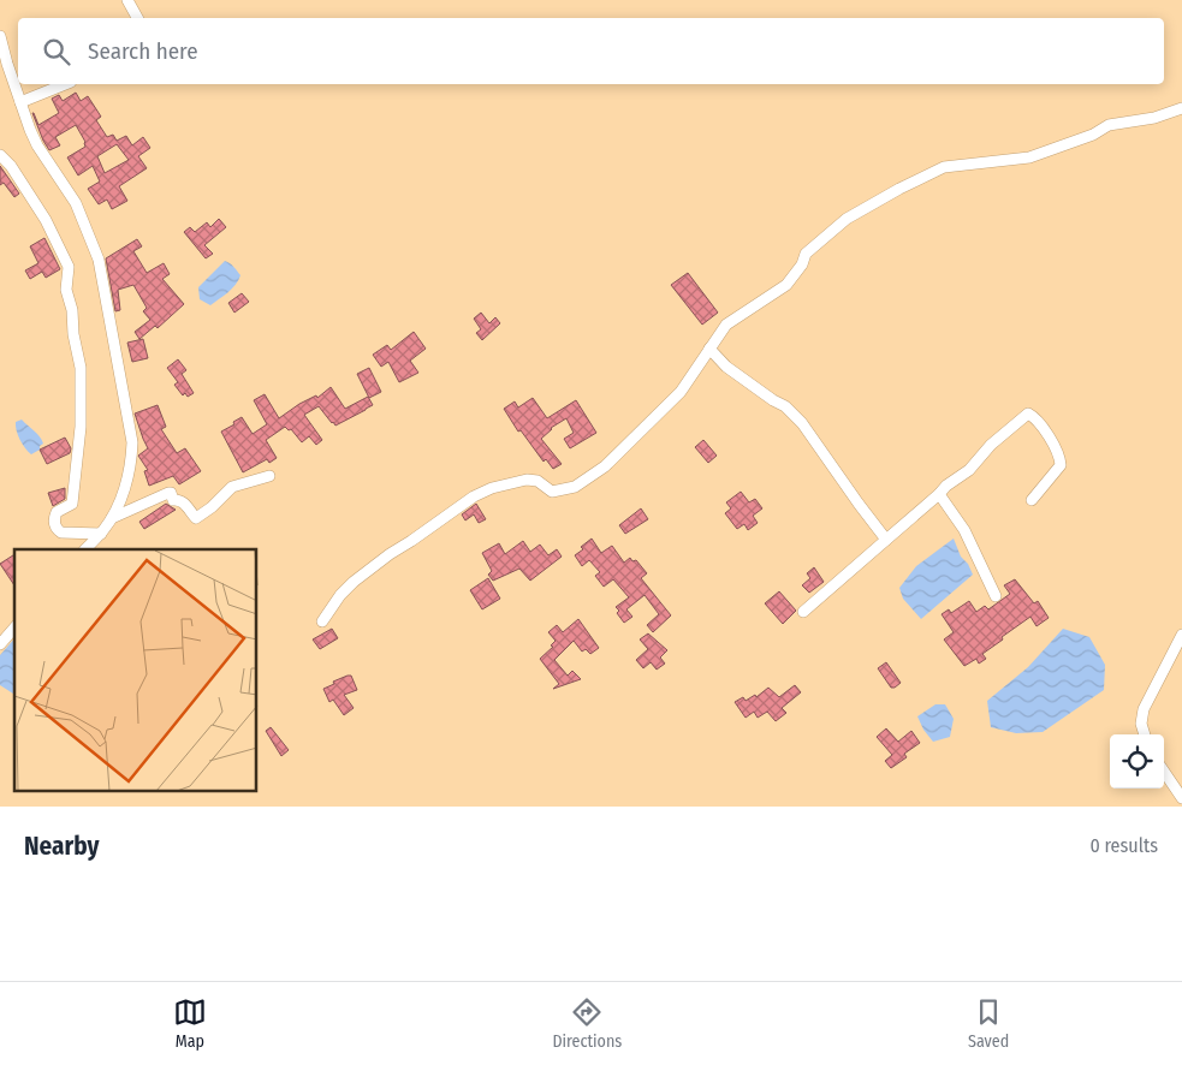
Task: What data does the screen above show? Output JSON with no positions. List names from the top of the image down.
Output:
{
  "page": {
    "search": "Search here",
    "heading": ["Nearby", "0 results"],
    "nav": ["Map", "Directions", "Saved"]
  }
}
